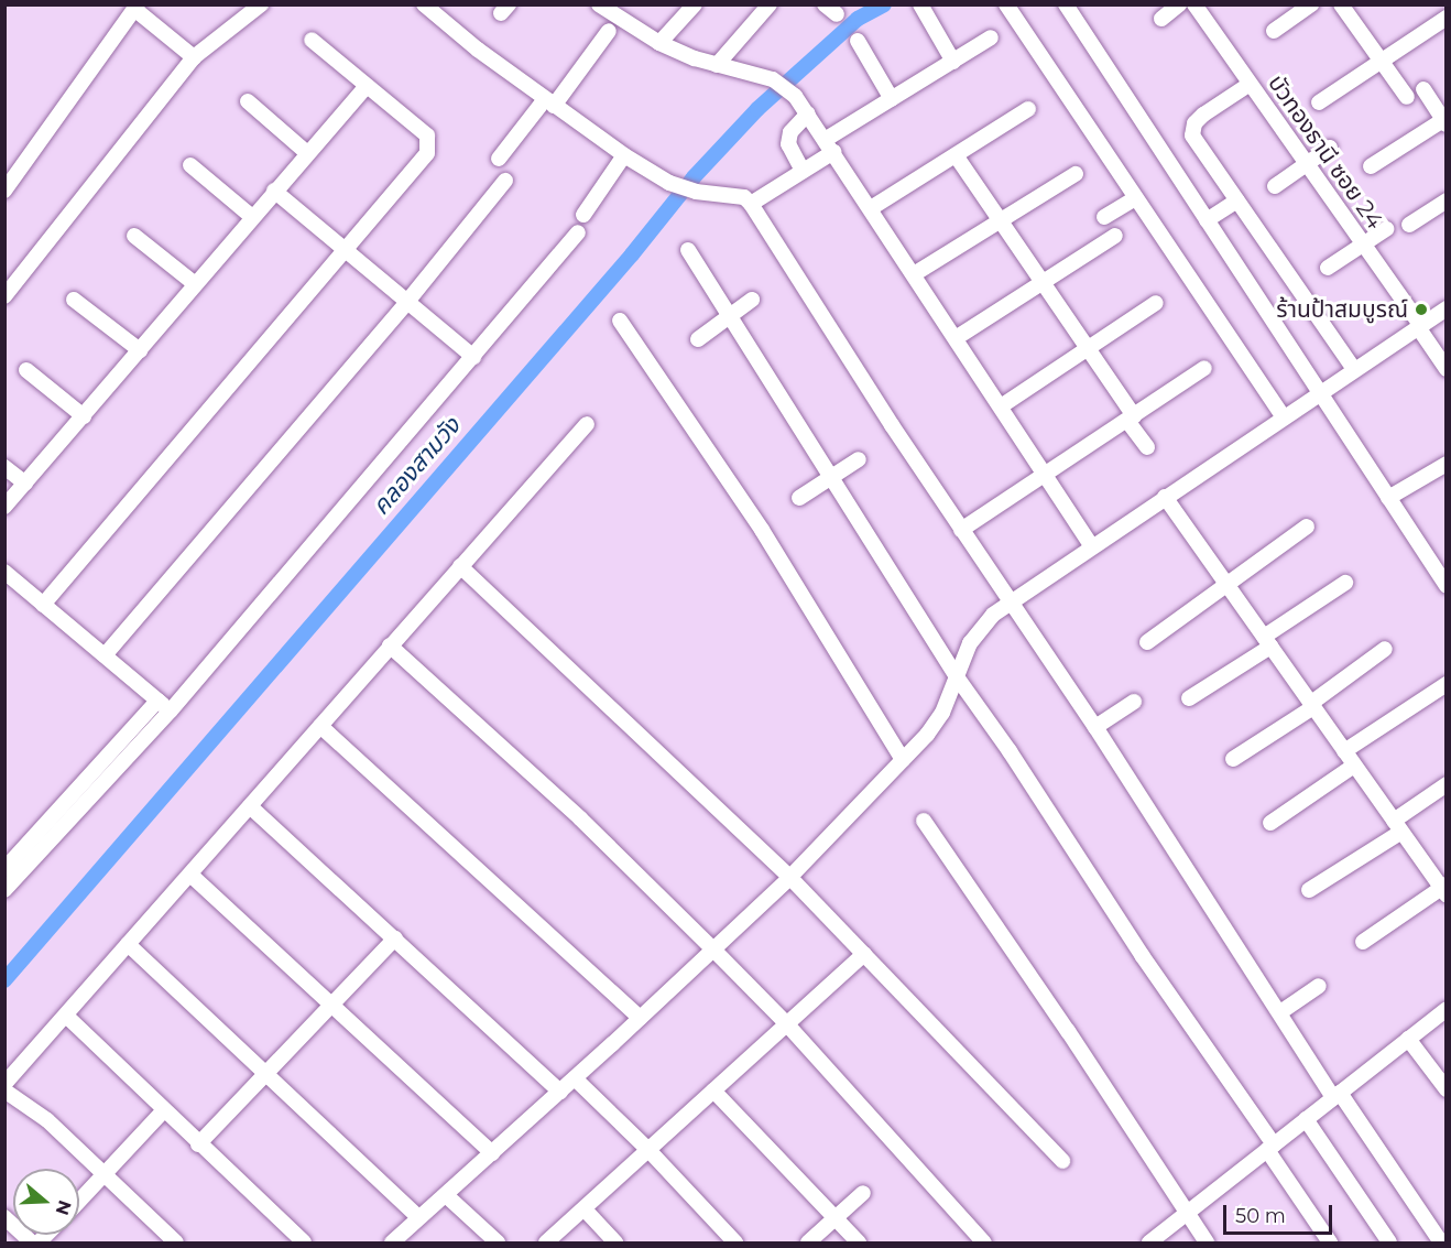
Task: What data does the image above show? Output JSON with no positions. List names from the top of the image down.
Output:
{
  "streets": {
    "street": ["บัวทองธานี ซอย 24"]
  },
  "water": ["คลองสามวัง"],
  "places": ["ร้านป้าสมบูรณ์"],
  "scale_bar": "50 m",
  "north": "right"
}
